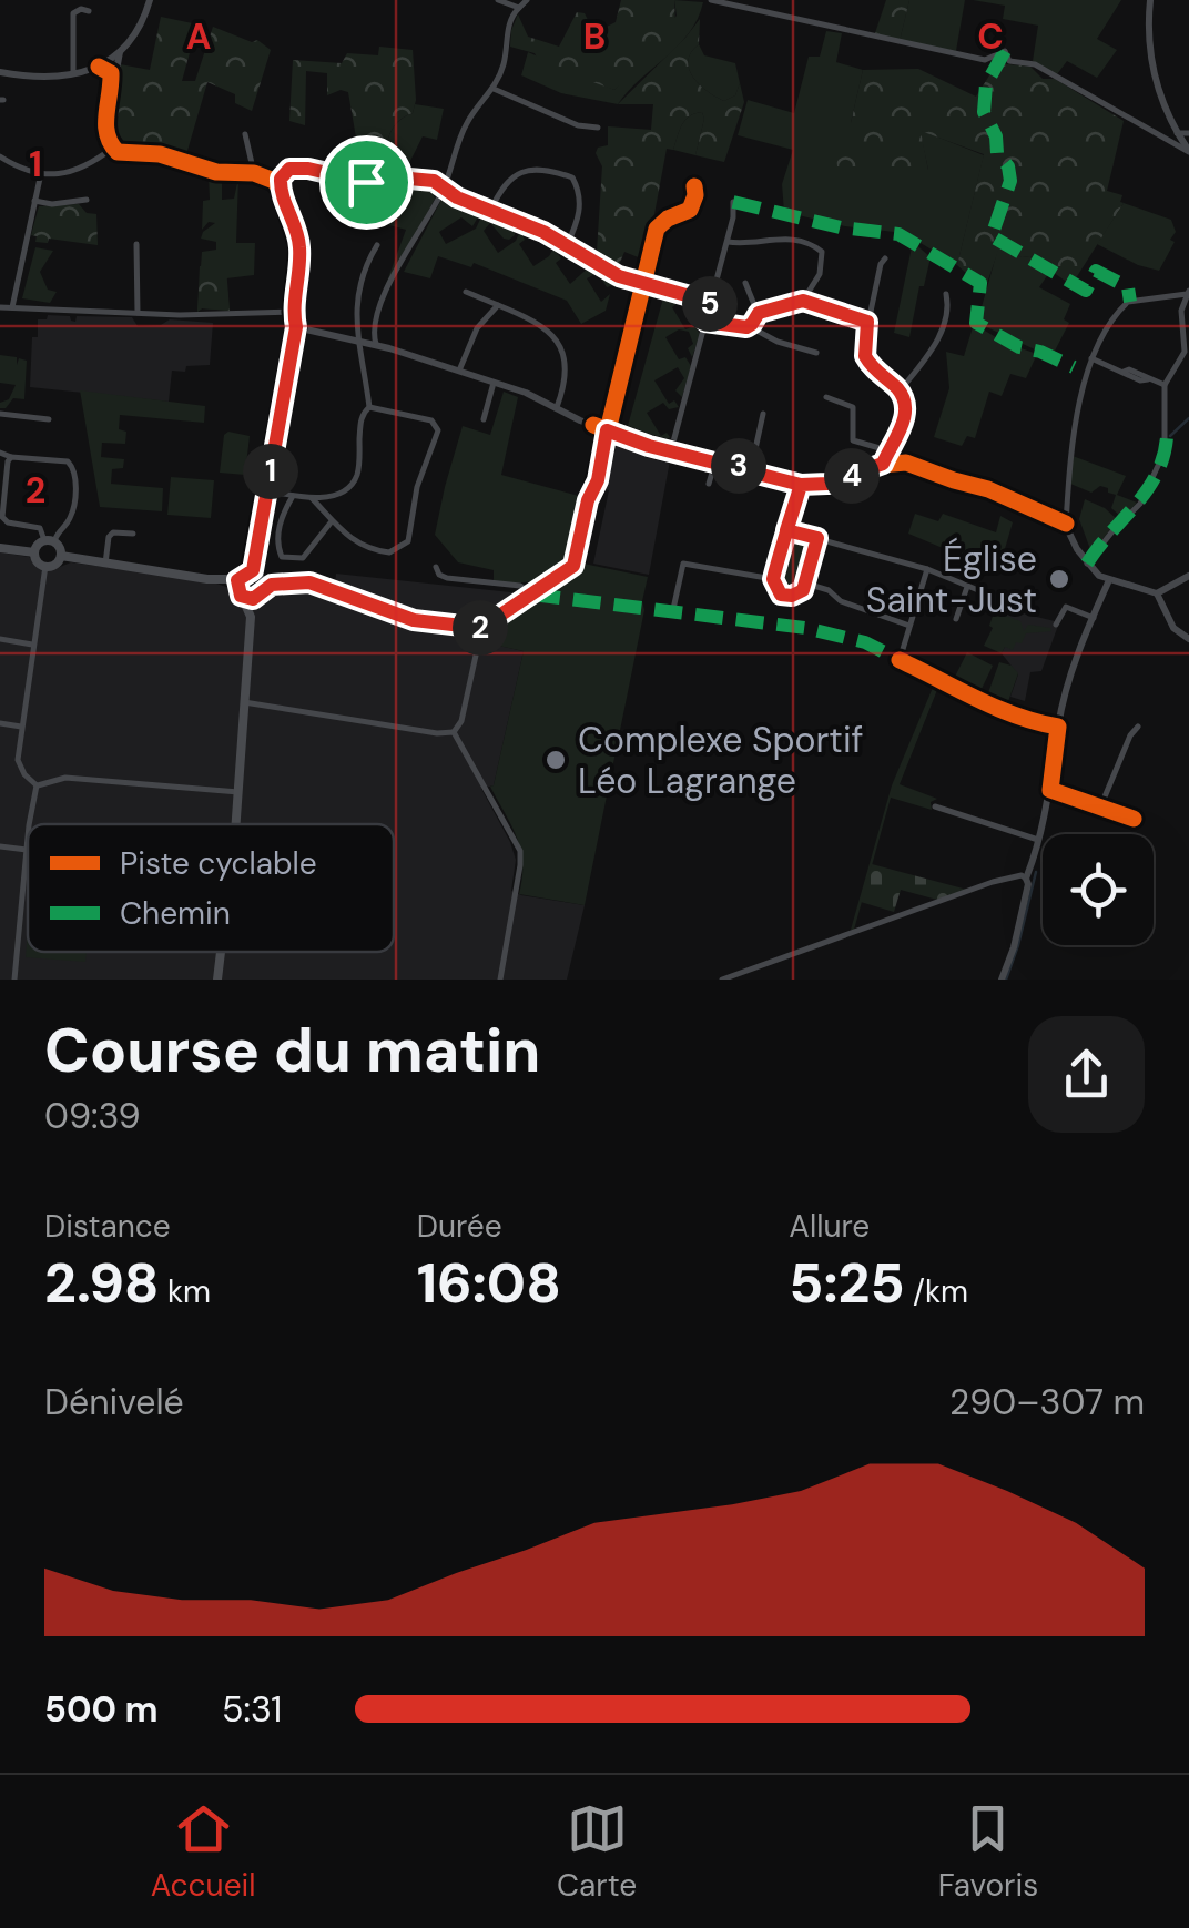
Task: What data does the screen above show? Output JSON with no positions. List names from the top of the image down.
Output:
{
  "places": ["Église Saint-Just", "Complexe Sportif Léo Lagrange"],
  "legend": ["Piste cyclable", "Chemin"],
  "page": {
    "pins": [
      "5",
      "3",
      "1",
      "4",
      "2"
    ],
    "heading": ["Course du matin", "09:39"],
    "stats": [
      ["Distance", "2.98 km"],
      ["Durée", "16:08"],
      ["Allure", "5:25 /km"]
    ],
    "chart": ["Dénivelé", "290–307 m"],
    "list": [
      {
        "name": "500 m",
        "note": "5:31"
      }
    ],
    "tabs": ["Accueil", "Carte", "Favoris"]
  },
  "grid": {
    "columns": ["A", "B", "C"],
    "rows": ["1", "2"]
  }
}
